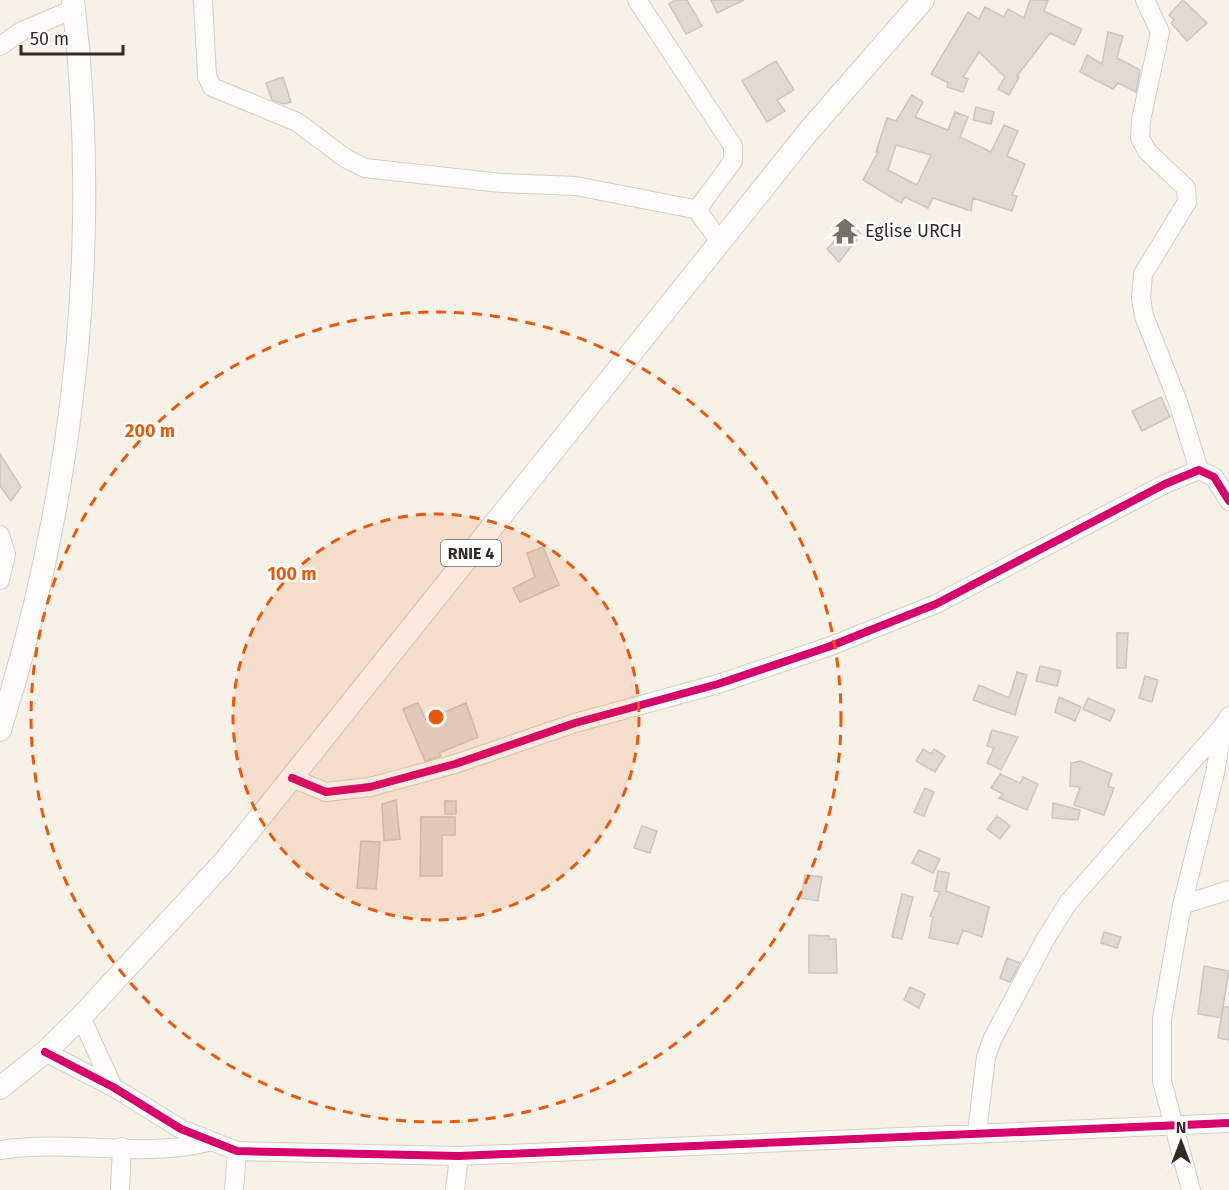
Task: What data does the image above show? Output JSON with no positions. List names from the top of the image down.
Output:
{
  "streets": {
    "main road": ["RNIE 4"]
  },
  "places": {
    "temple": ["Eglise URCH"]
  },
  "scale_bar": "50 m",
  "north": "top",
  "rings": ["200 m", "100 m"]
}
